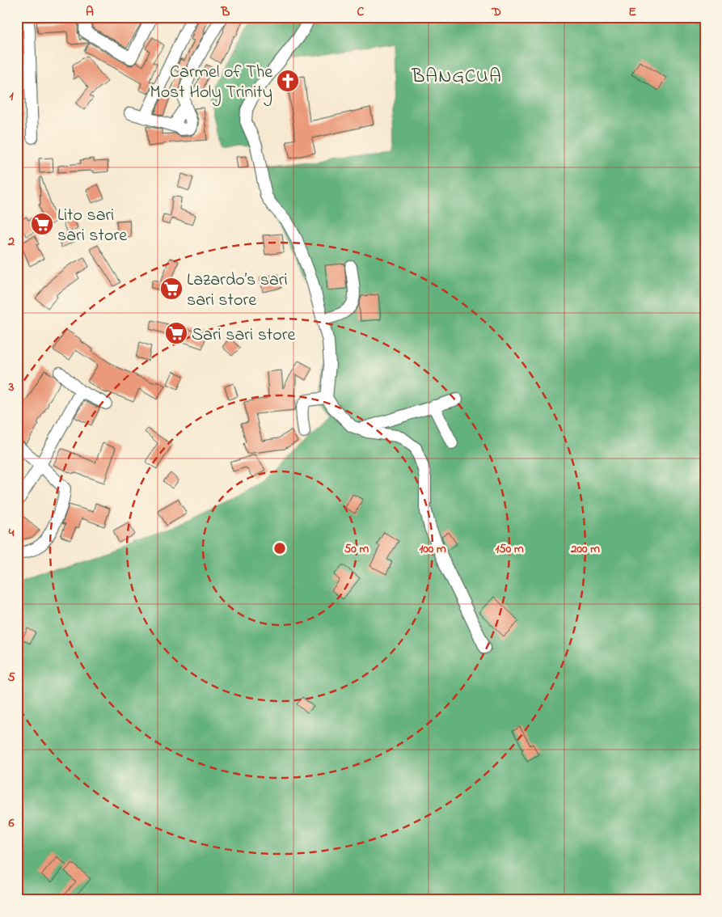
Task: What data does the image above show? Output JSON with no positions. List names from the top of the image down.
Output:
{
  "districts": ["BANGCUA"],
  "places": {
    "church": ["Carmel of The Most Holy Trinity"],
    "supermarket": ["Lito sari sari store", "Lazardo’s sari sari store", "Sari sari store"]
  },
  "grid": {
    "columns": [
      "A",
      "B",
      "C",
      "D",
      "E"
    ],
    "rows": [
      "1",
      "2",
      "3",
      "4",
      "5",
      "6"
    ]
  },
  "rings": [
    "50 m",
    "100 m",
    "150 m",
    "200 m"
  ]
}
